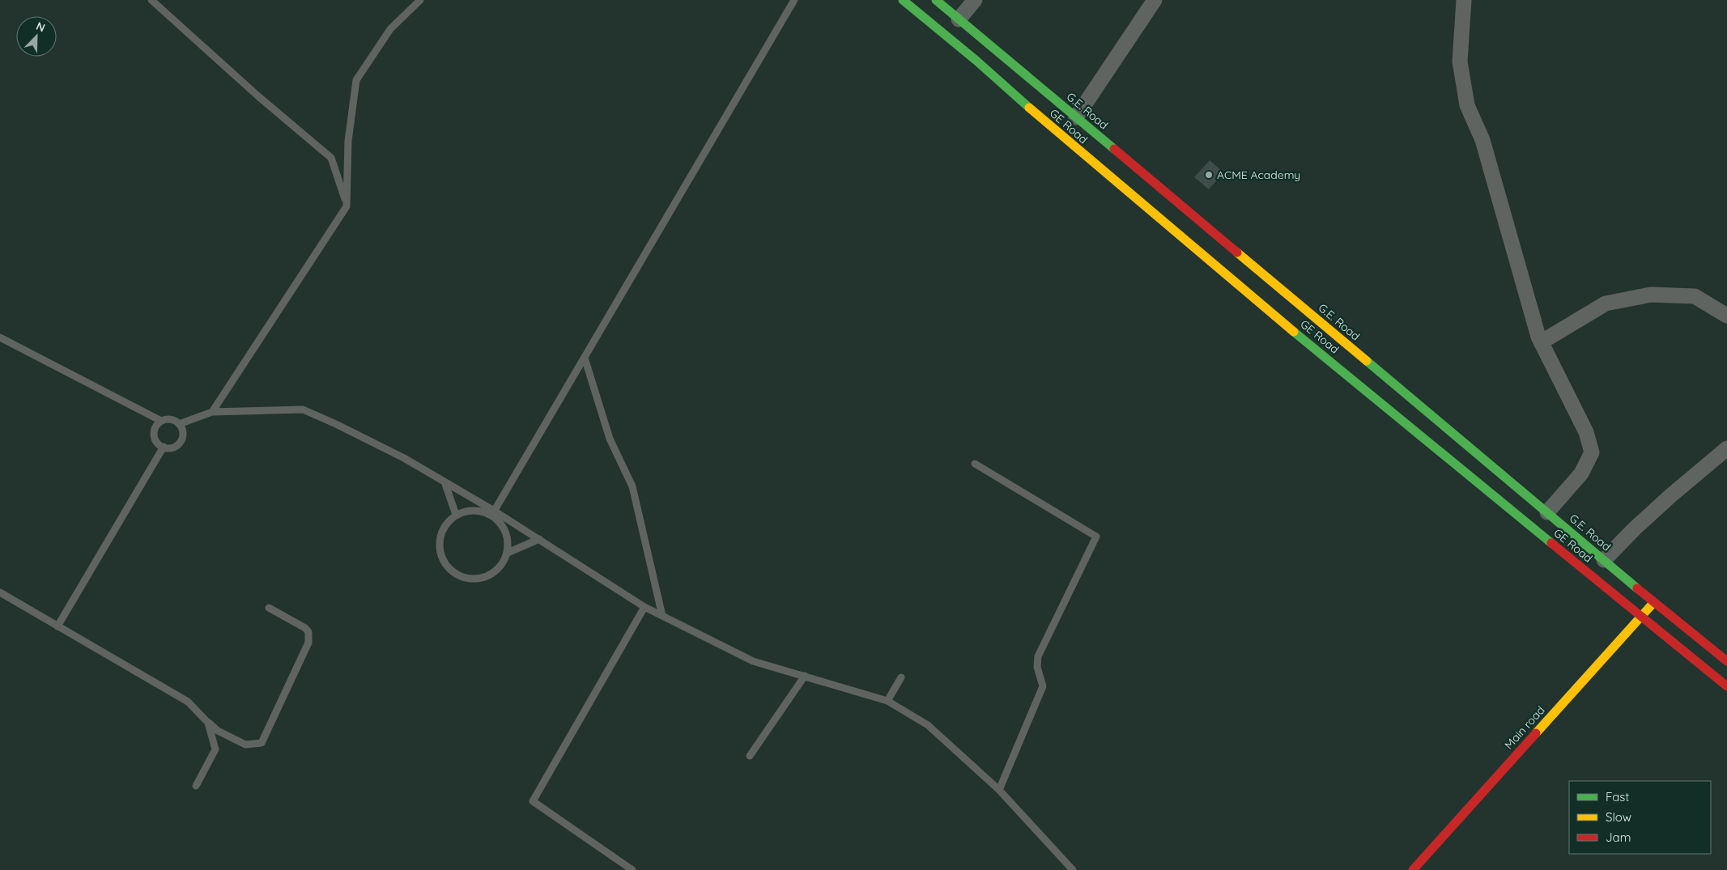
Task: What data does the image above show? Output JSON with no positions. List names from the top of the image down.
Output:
{
  "streets": {
    "main road": ["G.E. Road", "GE Road", "Main road"]
  },
  "crossings": [
    ["G.E. Road", "Main road"],
    ["GE Road", "Main road"]
  ],
  "places": ["ACME Academy"],
  "legend": ["Fast", "Slow", "Jam"],
  "north": "top right"
}
